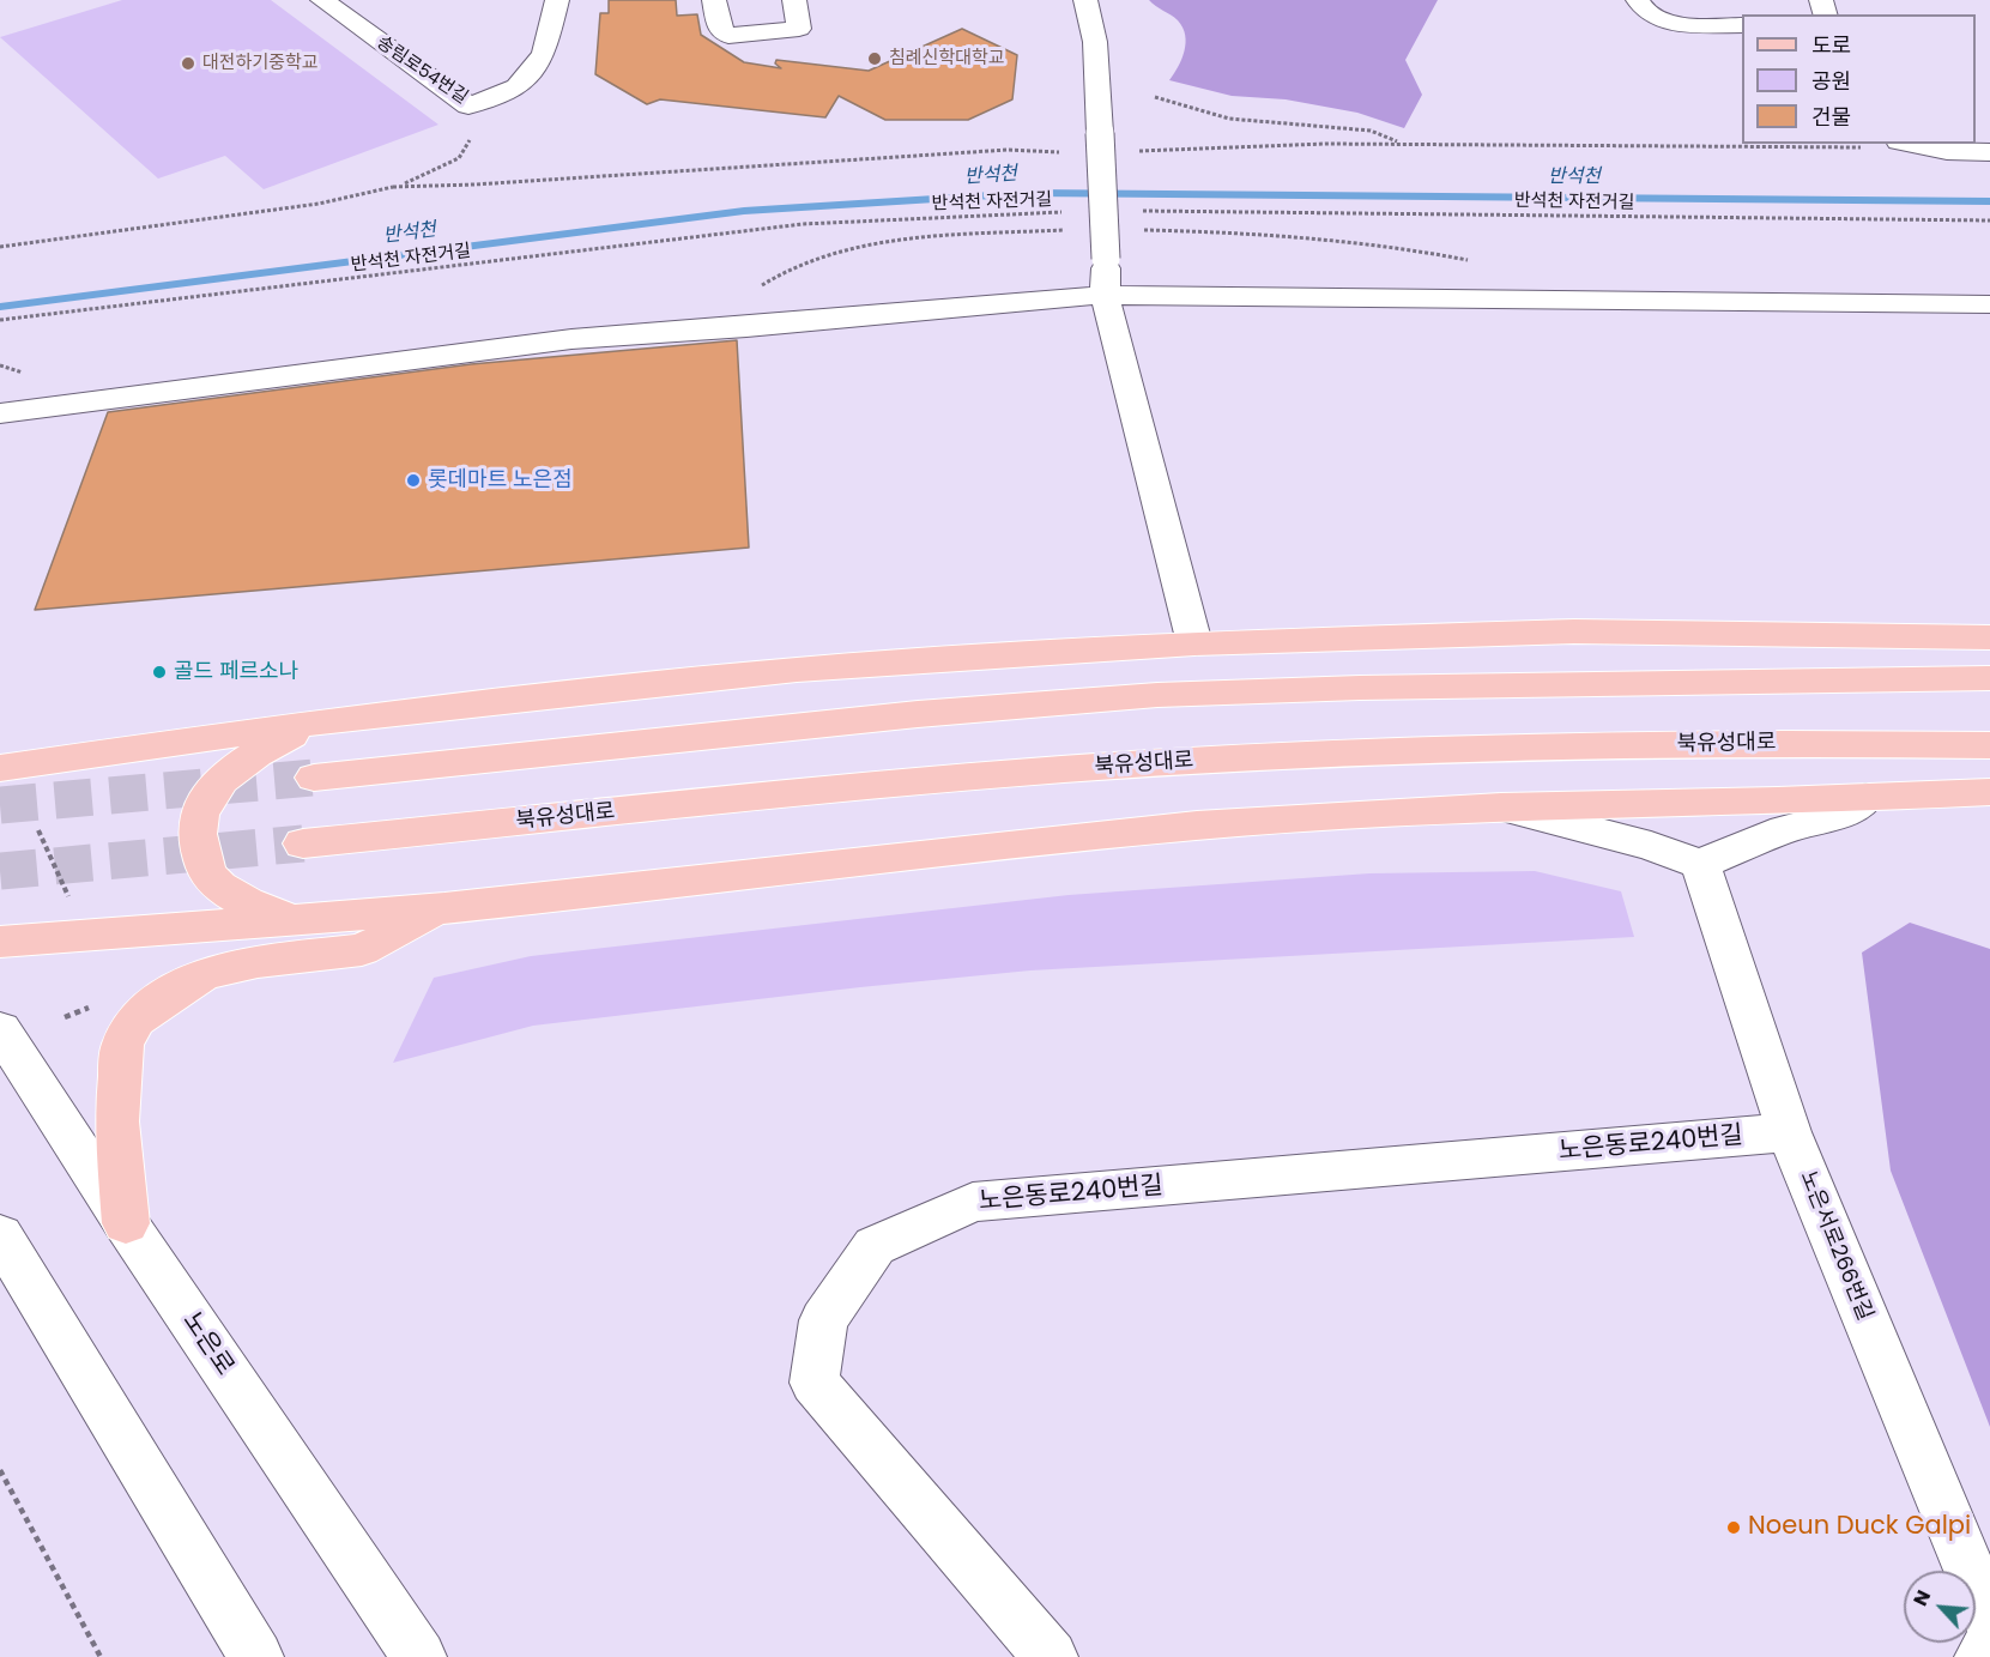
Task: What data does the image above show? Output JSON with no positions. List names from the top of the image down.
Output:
{
  "streets": {
    "main road": ["북유성대로"],
    "street": [
      "송림로54번길",
      "노은동로240번길",
      "노은서로266번길",
      "노은로"
    ],
    "path": ["반석천 자전거길"]
  },
  "crossings": [
    ["노은동로240번길", "노은서로266번길"]
  ],
  "water": ["반석천"],
  "places": [
    "침례신학대학교",
    "대전하기중학교",
    "롯데마트 노은점",
    "골드 페르소나",
    "Noeun Duck Galpi"
  ],
  "legend": ["도로", "공원", "건물"],
  "north": "top left"
}
